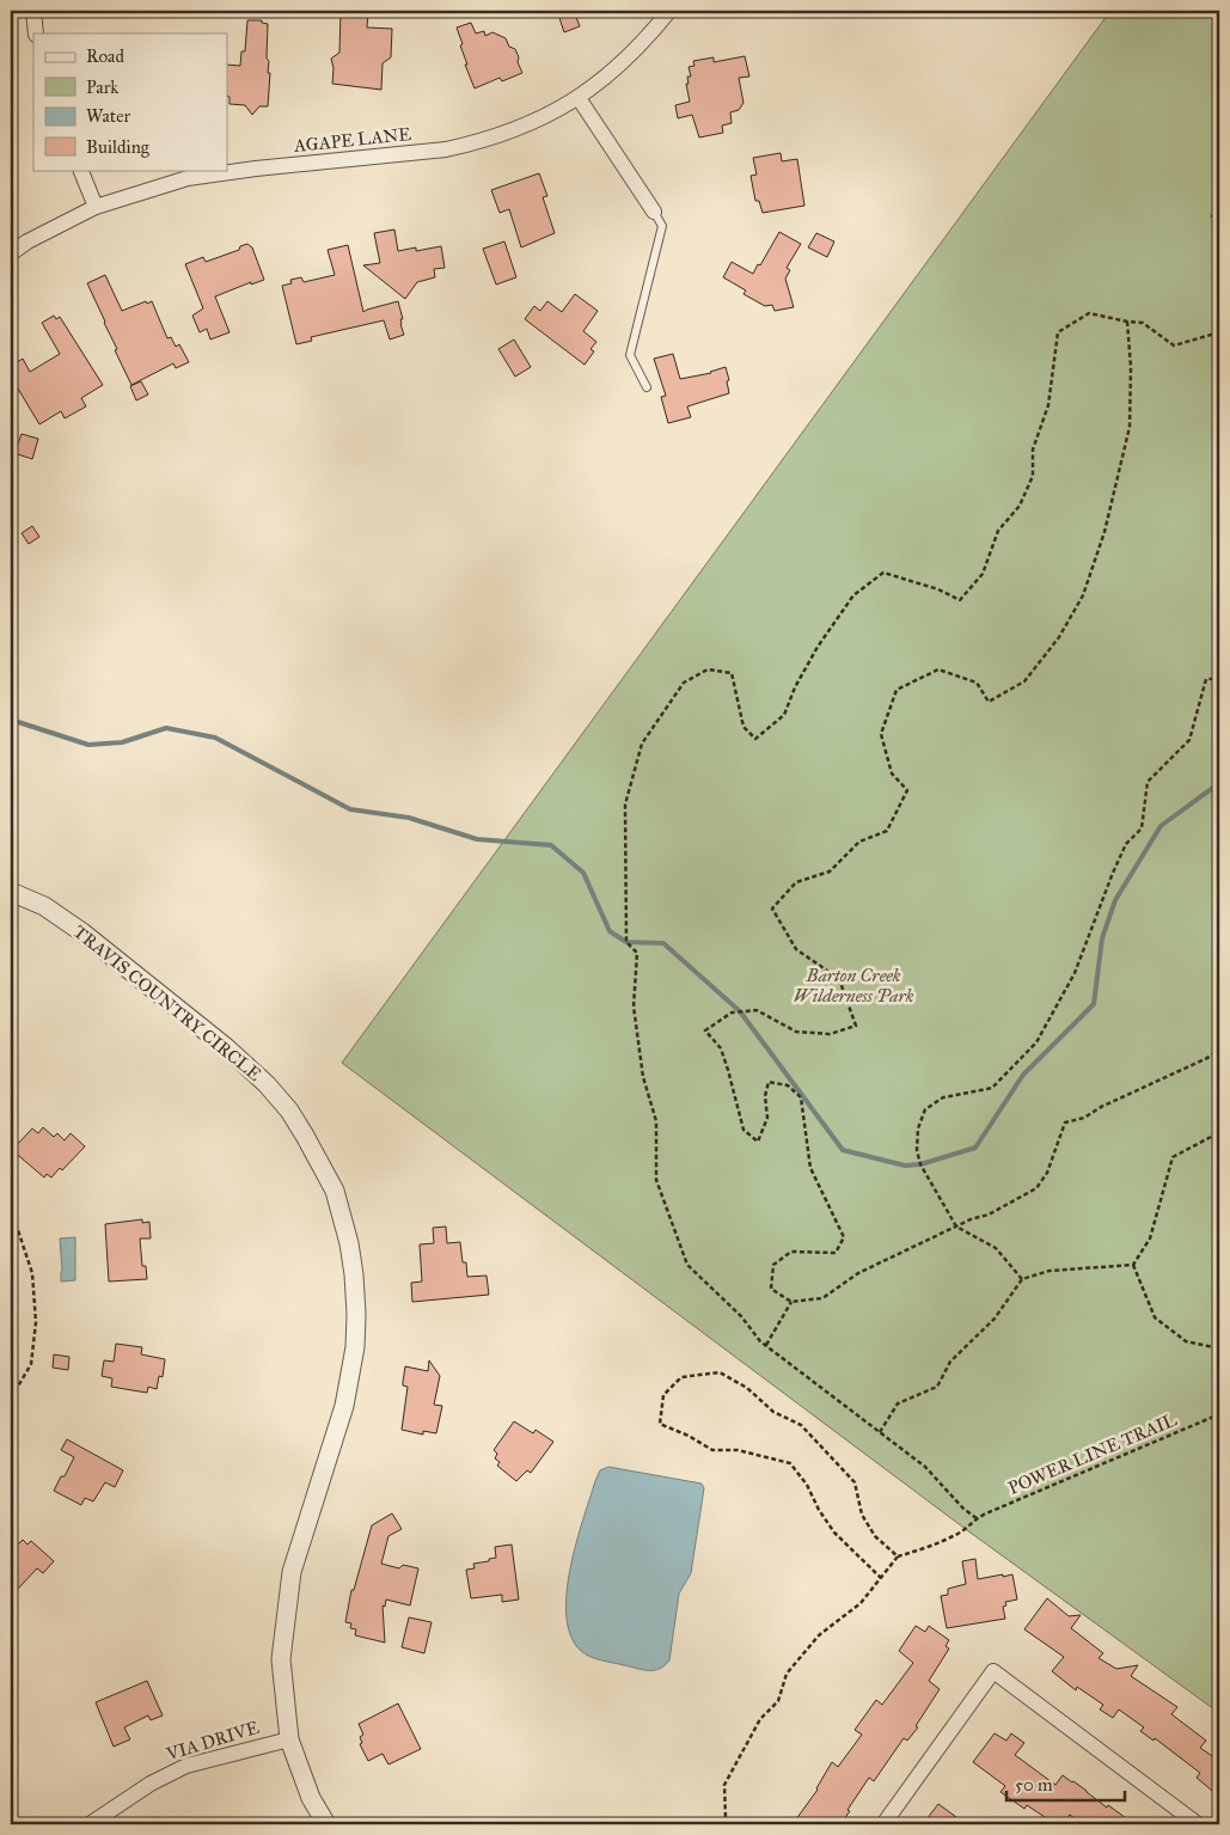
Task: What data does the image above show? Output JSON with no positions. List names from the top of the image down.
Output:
{
  "streets": {
    "street": ["AGAPE LANE", "TRAVIS COUNTRY CIRCLE", "VIA DRIVE"],
    "path": ["POWER LINE TRAIL"]
  },
  "crossings": [
    ["TRAVIS COUNTRY CIRCLE", "VIA DRIVE"]
  ],
  "parks": ["Barton Creek Wilderness Park"],
  "legend": [
    "Road",
    "Park",
    "Water",
    "Building"
  ],
  "scale_bar": "50 m"
}
